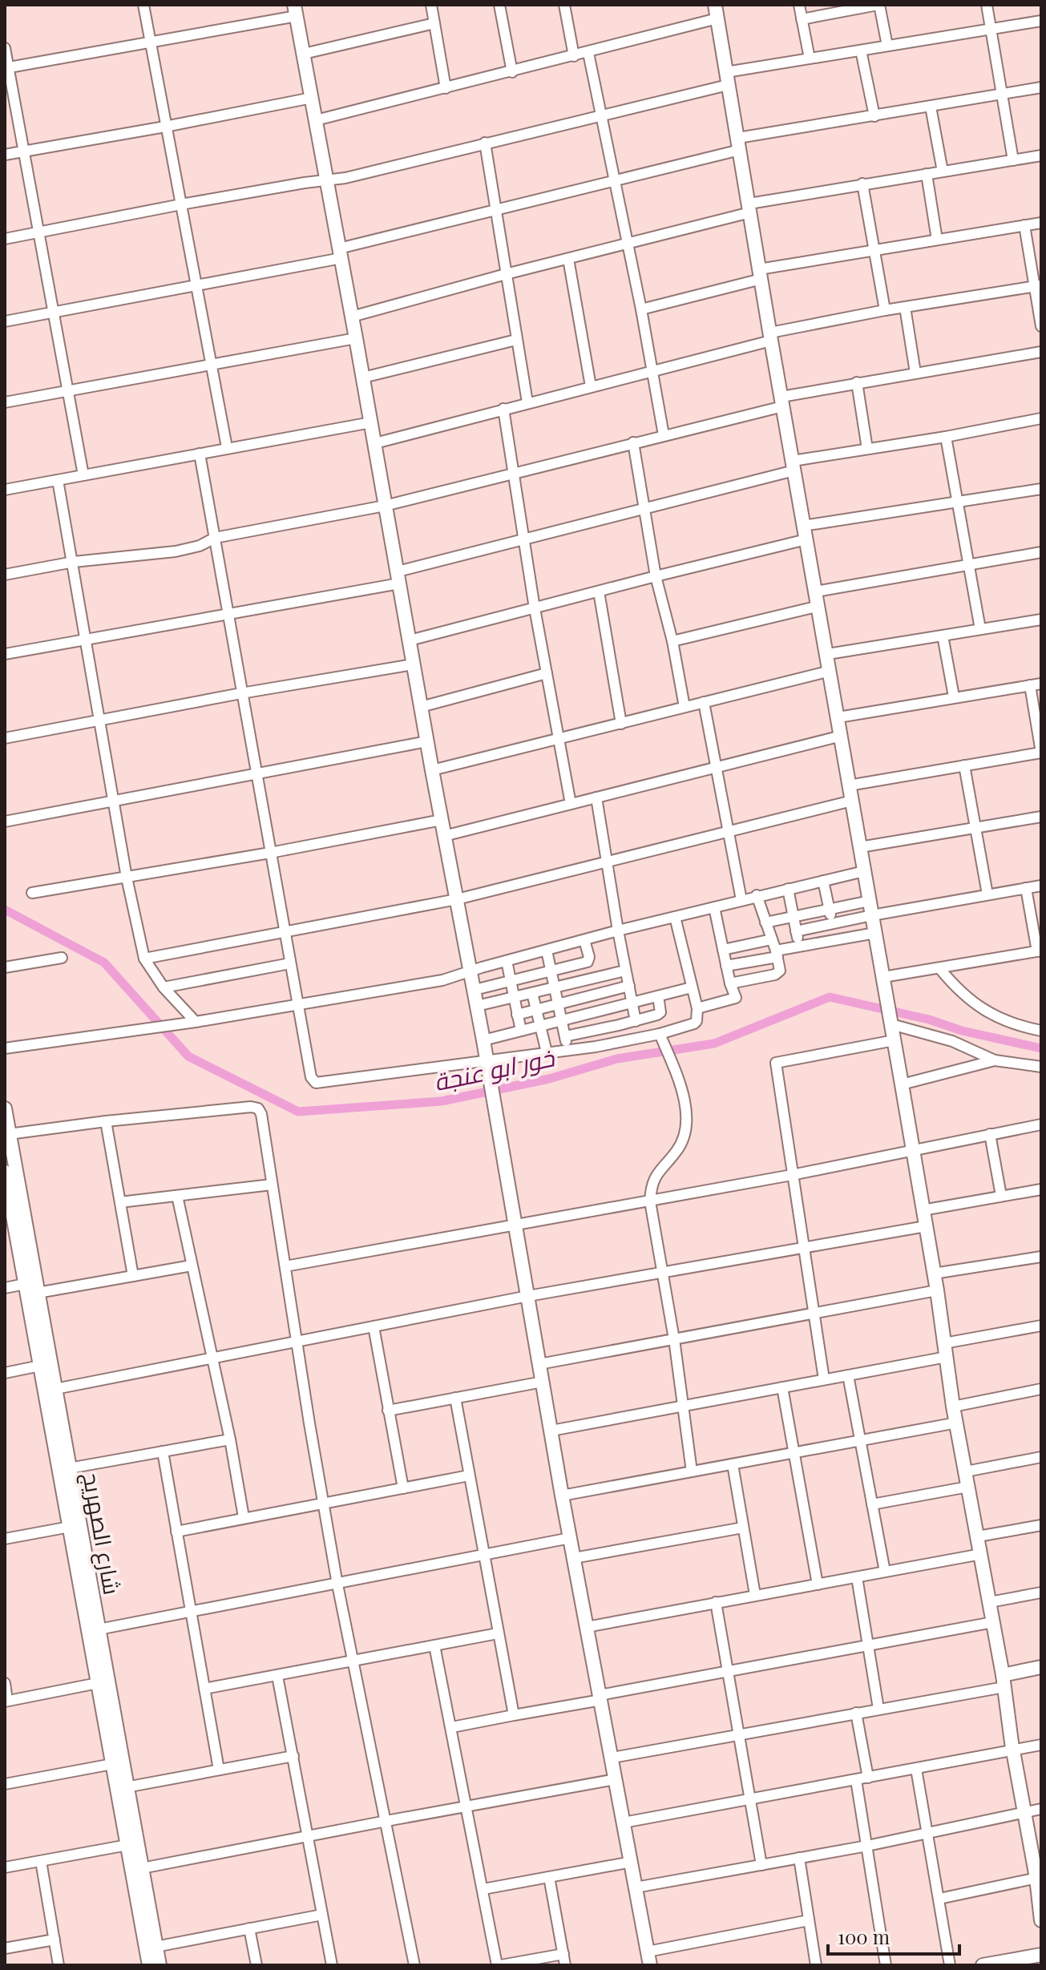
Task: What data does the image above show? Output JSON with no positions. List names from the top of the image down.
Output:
{
  "streets": {
    "street": ["شارع الصهريج"]
  },
  "water": ["خور ابو عنجة"],
  "scale_bar": "100 m"
}
